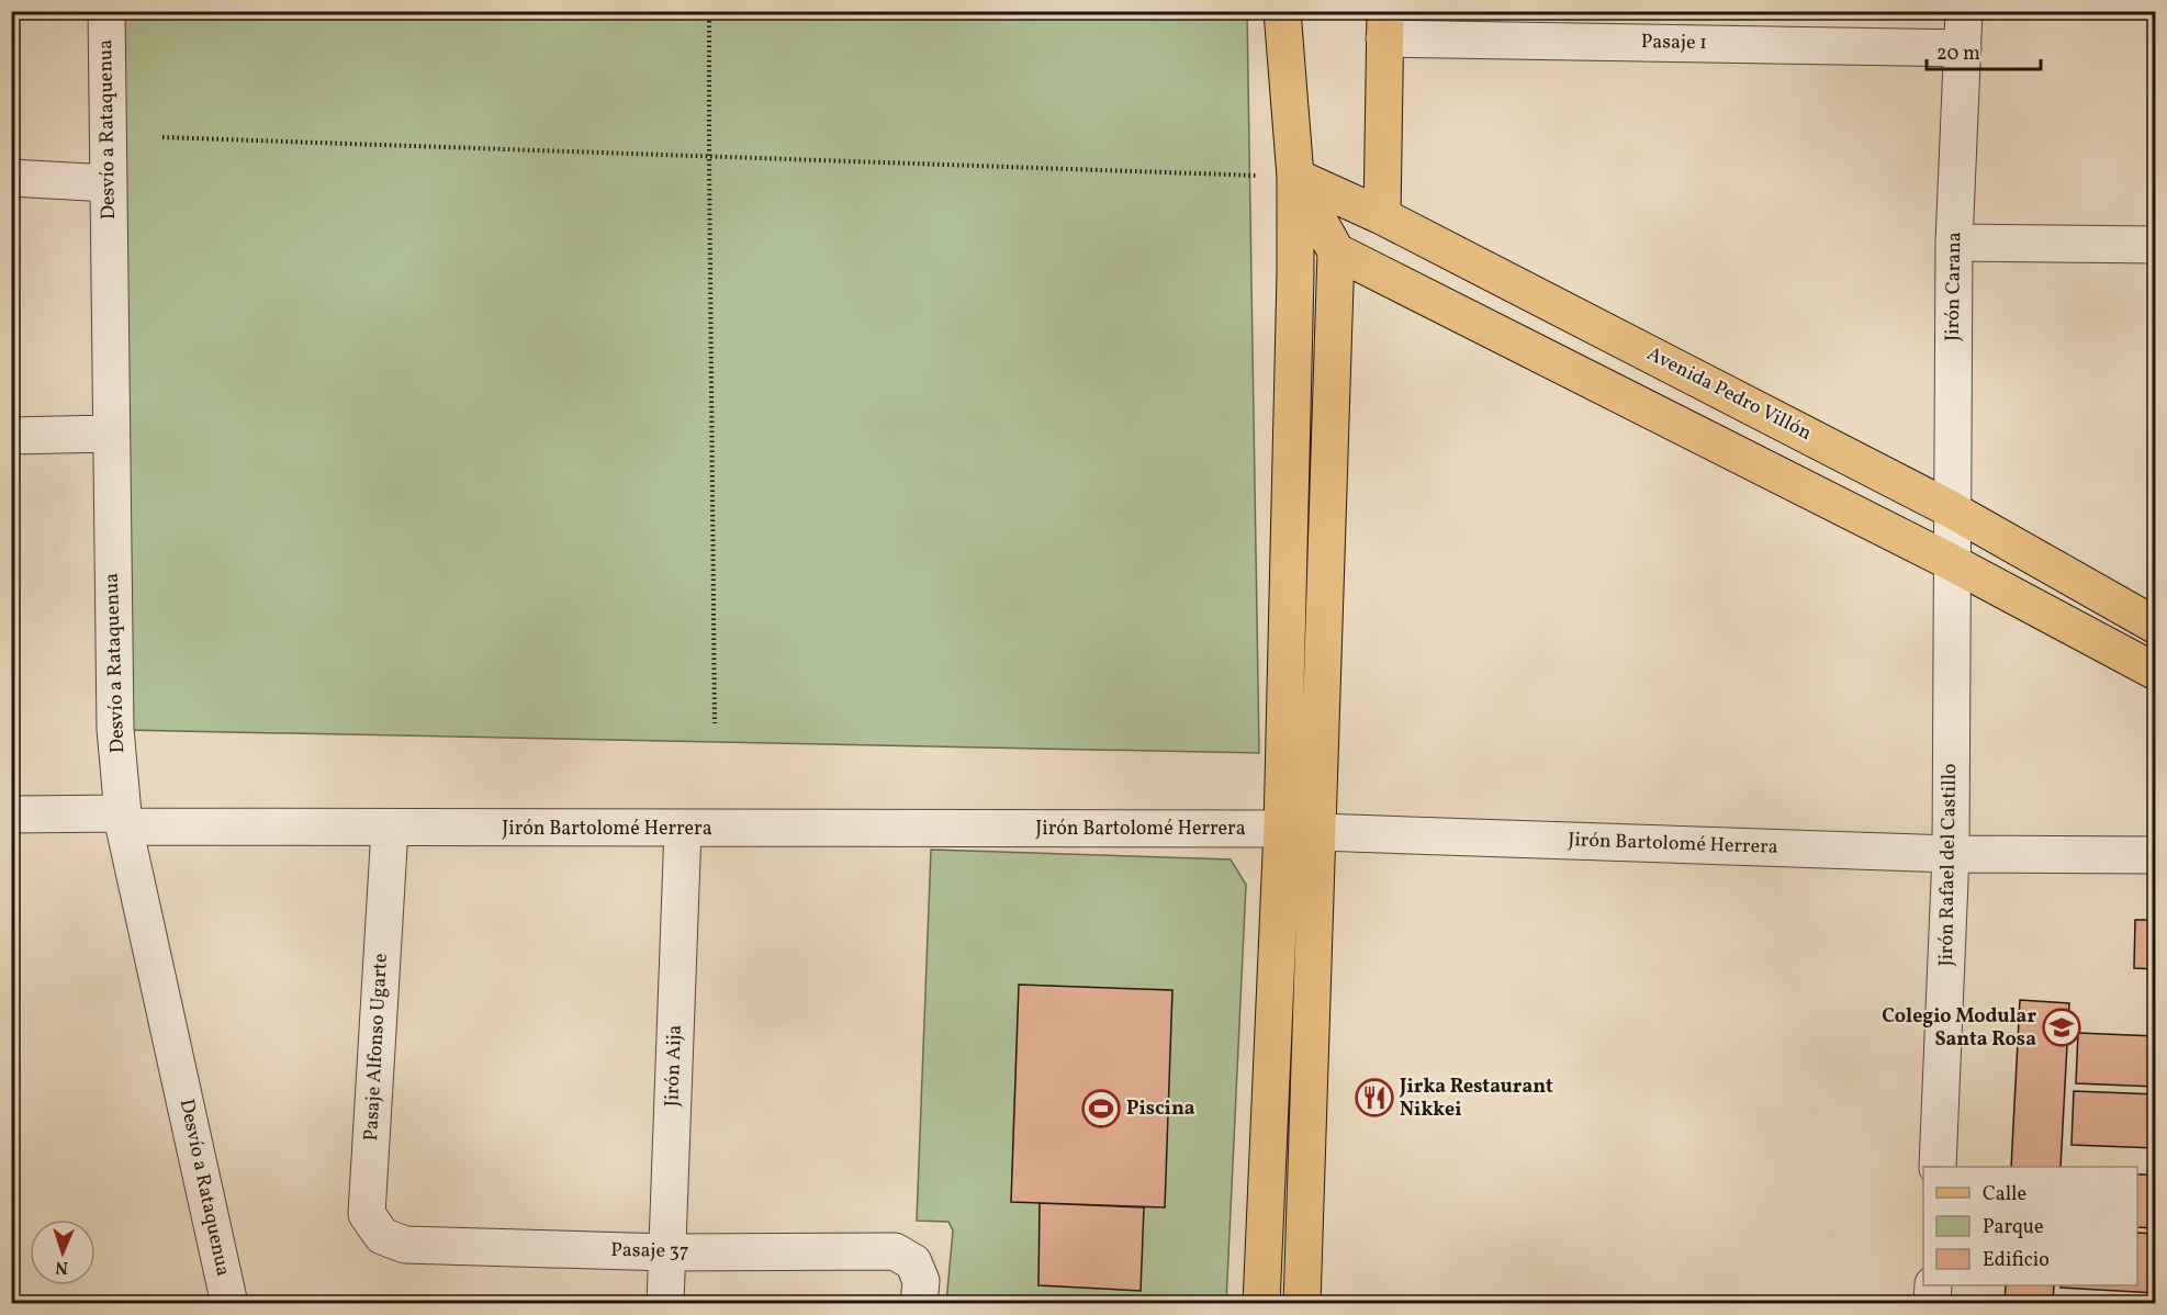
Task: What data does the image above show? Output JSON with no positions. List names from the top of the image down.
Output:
{
  "streets": {
    "main road": ["Avenida Pedro Villón"],
    "street": [
      "Pasaje 1",
      "Desvío a Rataquenua",
      "Jirón Carana",
      "Jirón Bartolomé Herrera",
      "Jirón Rafael del Castillo",
      "Pasaje Alfonso Ugarte",
      "Jirón Aija",
      "Pasaje 37"
    ]
  },
  "crossings": [
    ["Pasaje 1", "Jirón Carana"],
    ["Desvío a Rataquenua", "Jirón Bartolomé Herrera"],
    ["Jirón Carana", "Avenida Pedro Villón"],
    ["Jirón Carana", "Jirón Rafael del Castillo"],
    ["Jirón Bartolomé Herrera", "Jirón Rafael del Castillo"],
    ["Jirón Bartolomé Herrera", "Pasaje Alfonso Ugarte"],
    ["Jirón Bartolomé Herrera", "Jirón Aija"],
    ["Pasaje Alfonso Ugarte", "Pasaje 37"],
    ["Jirón Aija", "Pasaje 37"]
  ],
  "places": {
    "school or university": ["Colegio Modular Santa Rosa"],
    "restaurant": ["Jirka Restaurant Nikkei"],
    "sports": ["Piscina"]
  },
  "legend": ["Calle", "Parque", "Edificio"],
  "scale_bar": "20 m",
  "north": "bottom"
}
